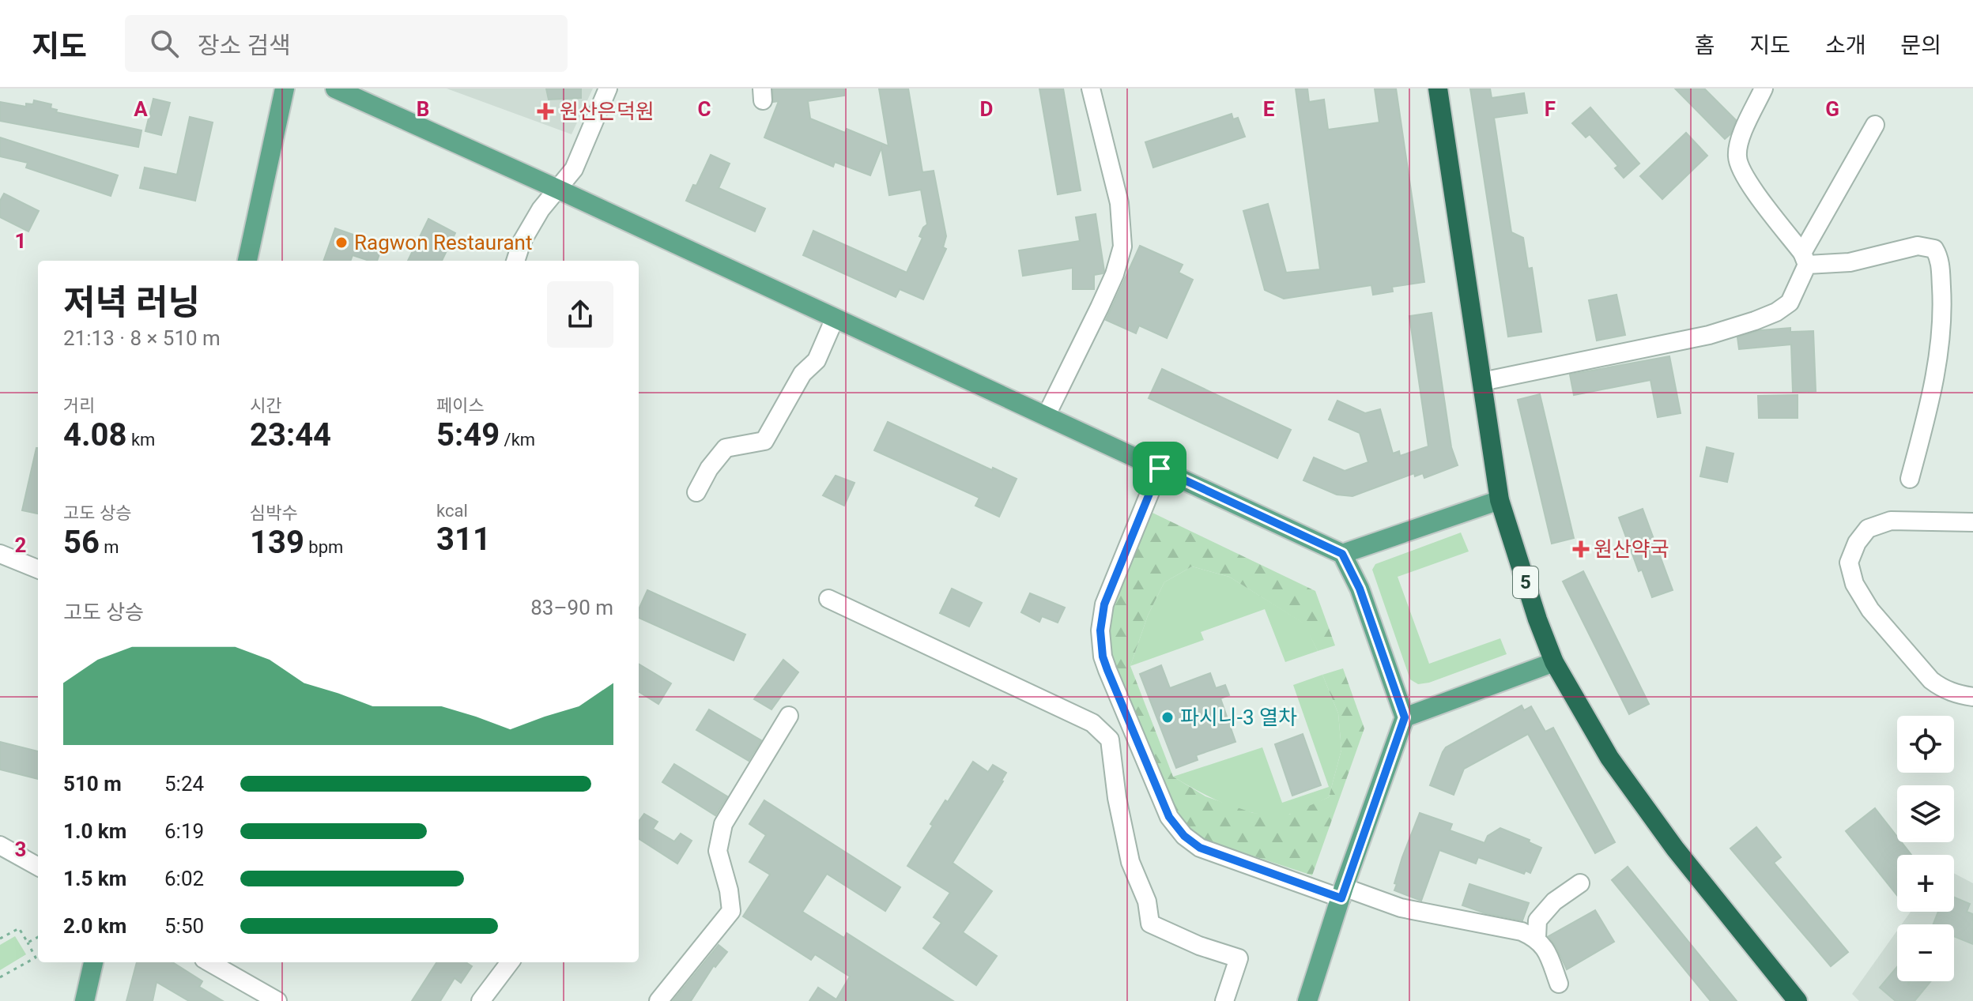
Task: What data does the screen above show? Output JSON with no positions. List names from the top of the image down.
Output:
{
  "streets": {
    "highway": ["5"]
  },
  "places": {
    "health": ["원산은덕원", "원산약국"],
    "other": ["Ragwon Restaurant", "파시니-3 열차"]
  },
  "page": {
    "header": "지도",
    "search": "장소 검색",
    "nav": [
      "홈",
      "지도",
      "소개",
      "문의"
    ],
    "heading": ["저녁 러닝", "21:13 · 8 × 510 m"],
    "stats": [
      ["거리", "4.08 km"],
      ["시간", "23:44"],
      ["페이스", "5:49 /km"],
      ["고도 상승", "56 m"],
      ["심박수", "139 bpm"],
      ["kcal", "311"]
    ],
    "chart": ["고도 상승", "83–90 m"],
    "map_buttons": ["+", "−"],
    "list": [
      {
        "name": "510 m",
        "note": "5:24"
      },
      {
        "name": "1.0 km",
        "note": "6:19"
      },
      {
        "name": "1.5 km",
        "note": "6:02"
      },
      {
        "name": "2.0 km",
        "note": "5:50"
      }
    ]
  },
  "grid": {
    "columns": [
      "A",
      "B",
      "C",
      "D",
      "E",
      "F",
      "G"
    ],
    "rows": ["1", "2", "3"]
  }
}
